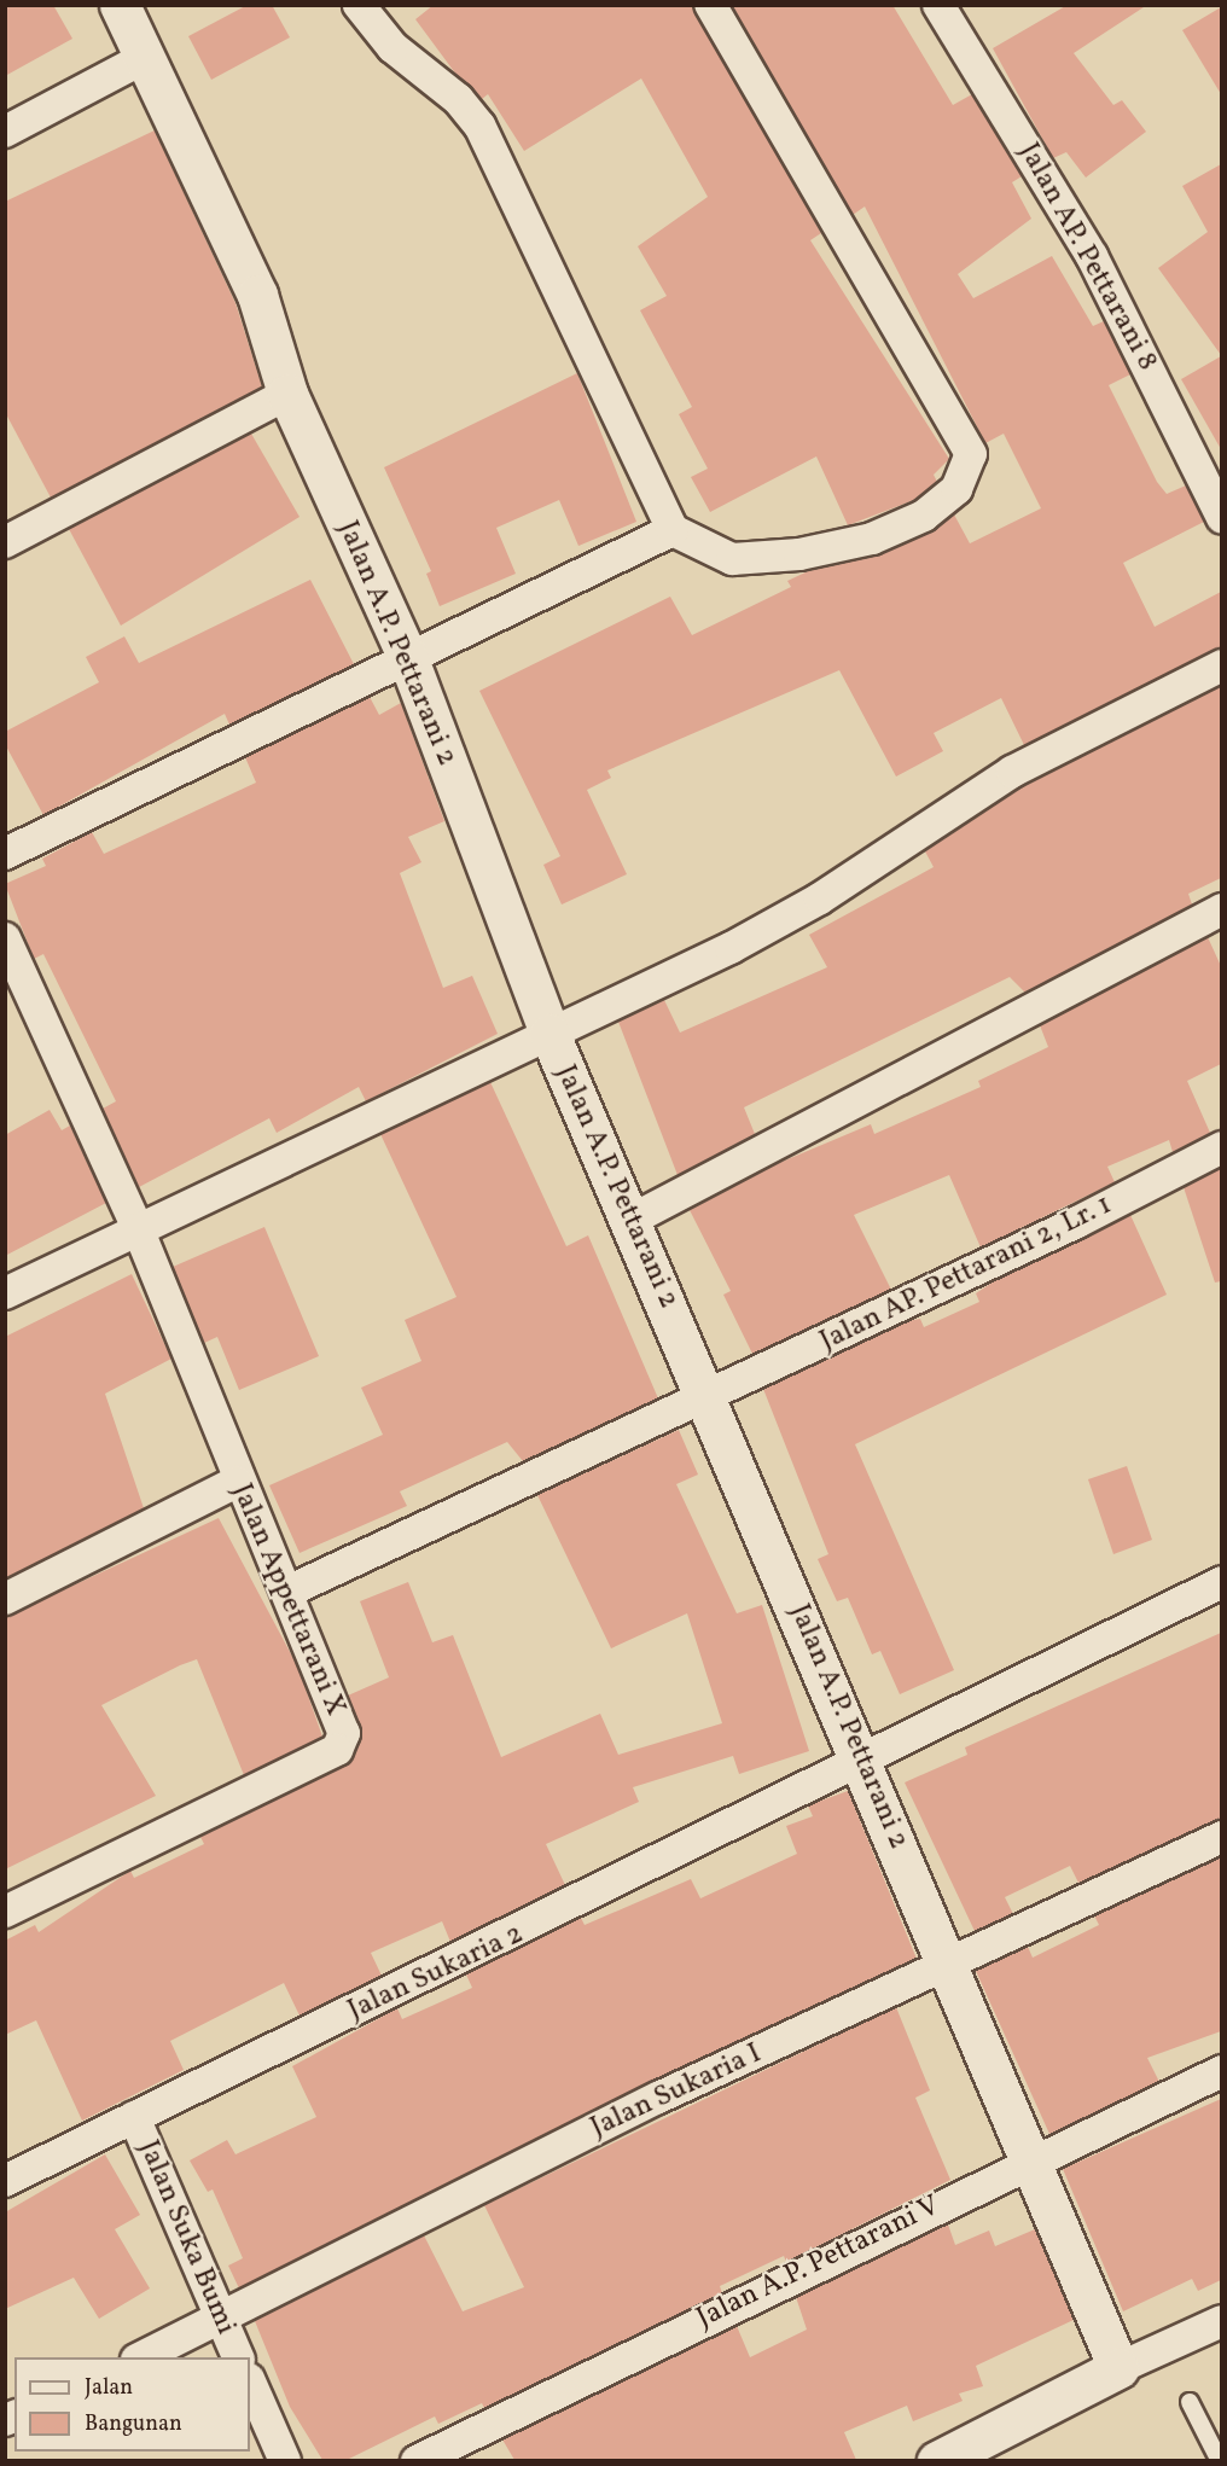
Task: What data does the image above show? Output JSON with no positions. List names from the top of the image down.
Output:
{
  "streets": {
    "street": [
      "Jalan AP. Pettarani 8",
      "Jalan A.P. Pettarani 2",
      "Jalan AP. Pettarani 2, Lr. 1",
      "Jalan Appettarani X",
      "Jalan Sukaria 2",
      "Jalan Sukaria I",
      "Jalan Suka Bumi",
      "Jalan A.P. Pettarani V"
    ]
  },
  "crossings": [
    ["Jalan A.P. Pettarani 2", "Jalan AP. Pettarani 2, Lr. 1"],
    ["Jalan A.P. Pettarani 2", "Jalan Sukaria 2"],
    ["Jalan A.P. Pettarani 2", "Jalan Sukaria I"],
    ["Jalan A.P. Pettarani 2", "Jalan A.P. Pettarani V"],
    ["Jalan AP. Pettarani 2, Lr. 1", "Jalan Appettarani X"],
    ["Jalan Sukaria 2", "Jalan Suka Bumi"],
    ["Jalan Sukaria I", "Jalan Suka Bumi"]
  ],
  "legend": ["Jalan", "Bangunan"]
}
